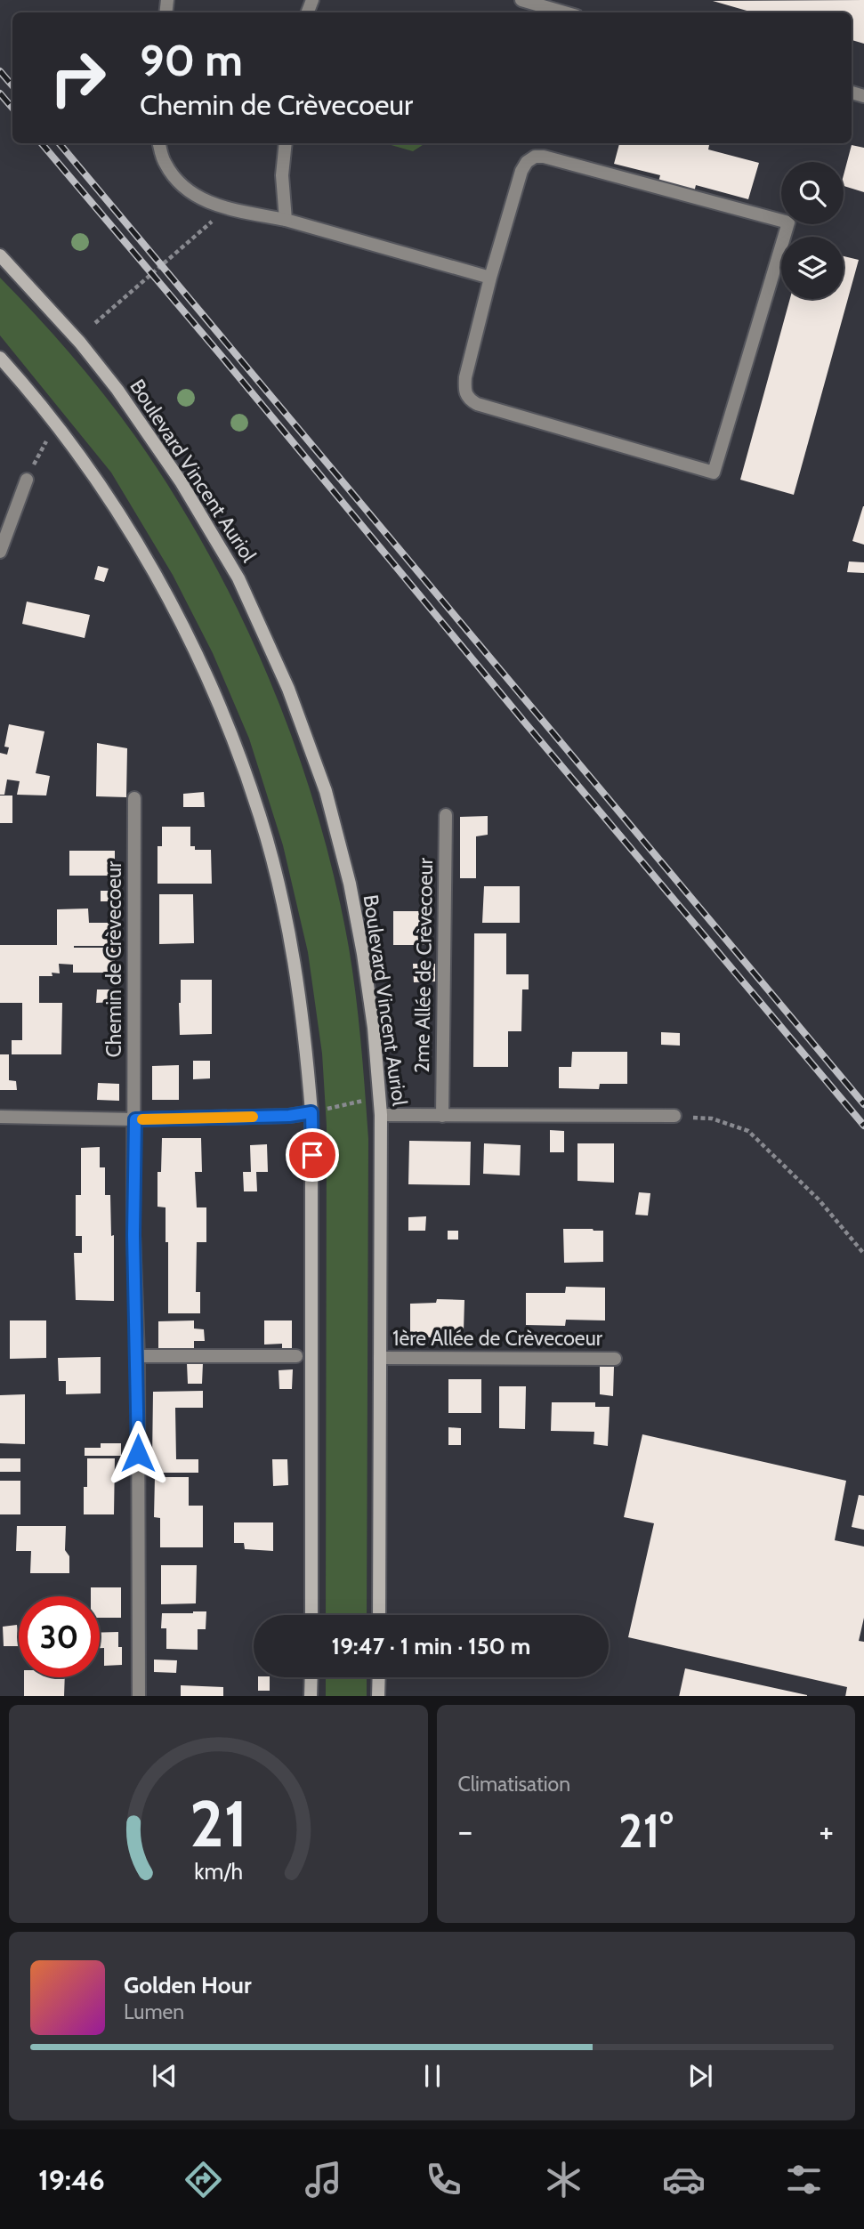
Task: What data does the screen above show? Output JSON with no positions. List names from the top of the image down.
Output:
{
  "streets": {
    "main road": ["Boulevard Vincent Auriol"],
    "street": ["Chemin de Crèvecoeur", "2me Allée de Crèvecoeur", "1ère Allée de Crèvecoeur"]
  },
  "crossings": [
    ["Boulevard Vincent Auriol", "1ère Allée de Crèvecoeur"]
  ],
  "page": {
    "turn": ["90 m", "Chemin de Crèvecoeur"],
    "limit": "30",
    "trip": "19:47 · 1 min · 150 m",
    "tile": "Climatisation",
    "heat": ["−", "21°", "+"],
    "song": ["Golden Hour", "Lumen"],
    "tabs": "19:46",
    "gauge": ["21", "km/h"]
  }
}
